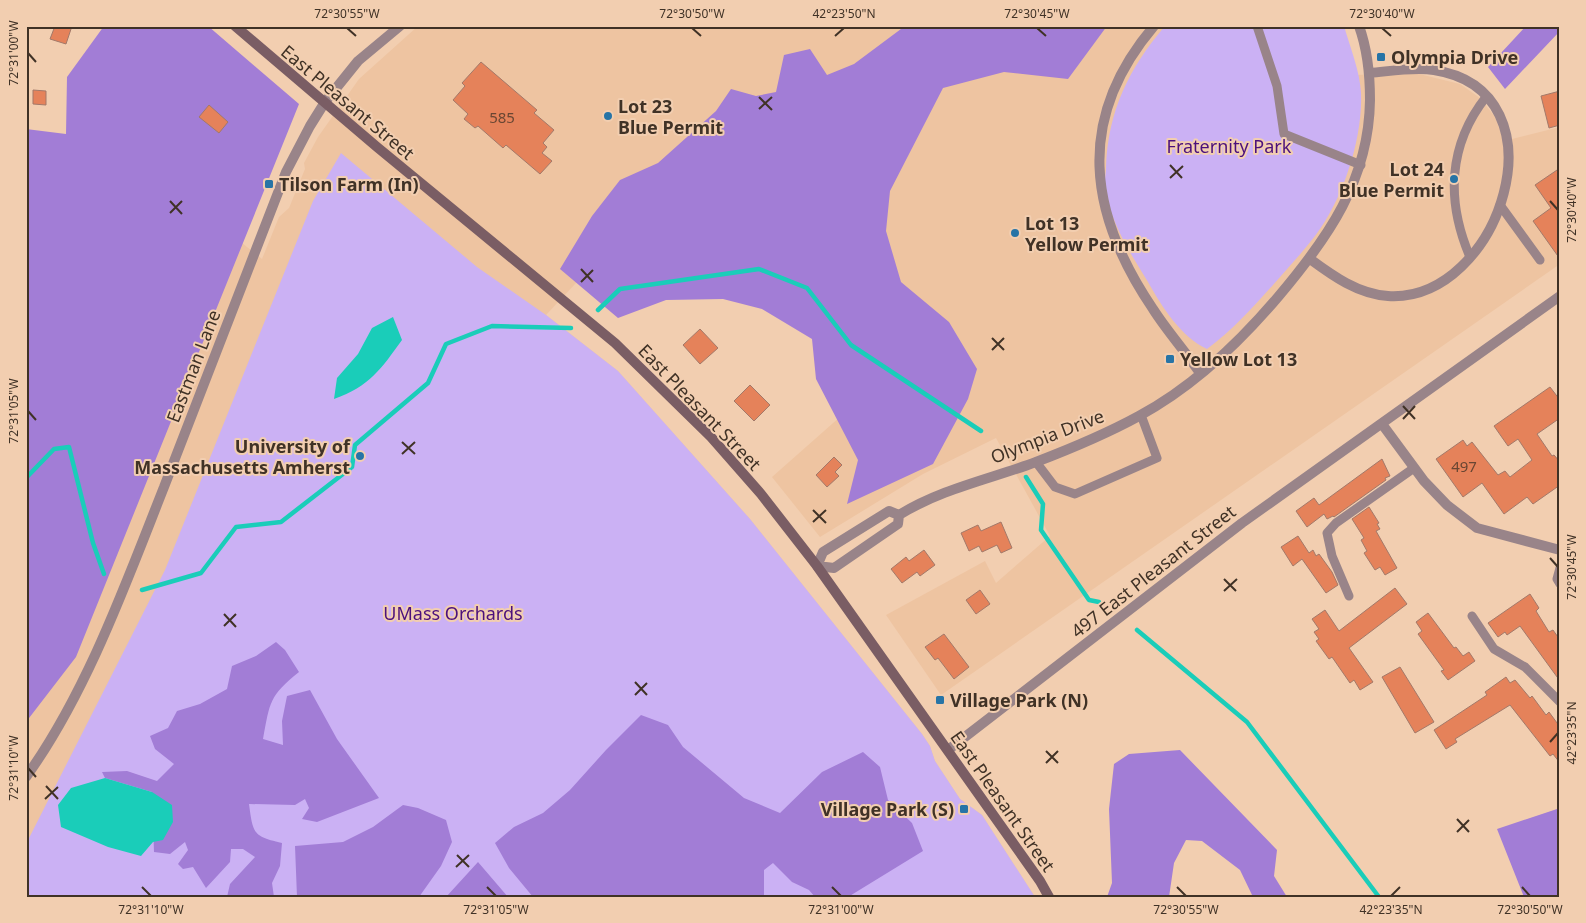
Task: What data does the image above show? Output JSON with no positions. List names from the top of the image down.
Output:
{
  "streets": {
    "main road": ["East Pleasant Street"],
    "street": ["Eastman Lane", "Olympia Drive", "497 East Pleasant Street"]
  },
  "crossings": [
    ["East Pleasant Street", "Eastman Lane"],
    ["East Pleasant Street", "Olympia Drive"],
    ["East Pleasant Street", "497 East Pleasant Street"]
  ],
  "parks": ["Fraternity Park", "UMass Orchards"],
  "places": {
    "transit": [
      "Olympia Drive",
      "Tilson Farm (In)",
      "Yellow Lot 13",
      "Village Park (N)",
      "Village Park (S)"
    ],
    "other": [
      "Lot 23 Blue Permit",
      "Lot 24 Blue Permit",
      "Lot 13 Yellow Permit",
      "University of Massachusetts Amherst"
    ]
  },
  "house_numbers": ["585", "497"],
  "coordinates": [
    "72°30'55\"W",
    "72°30'50\"W",
    "42°23'50\"N",
    "72°30'45\"W",
    "72°30'40\"W",
    "72°31'00\"W",
    "72°31'05\"W",
    "42°23'35\"N",
    "72°31'10\"W"
  ]
}
